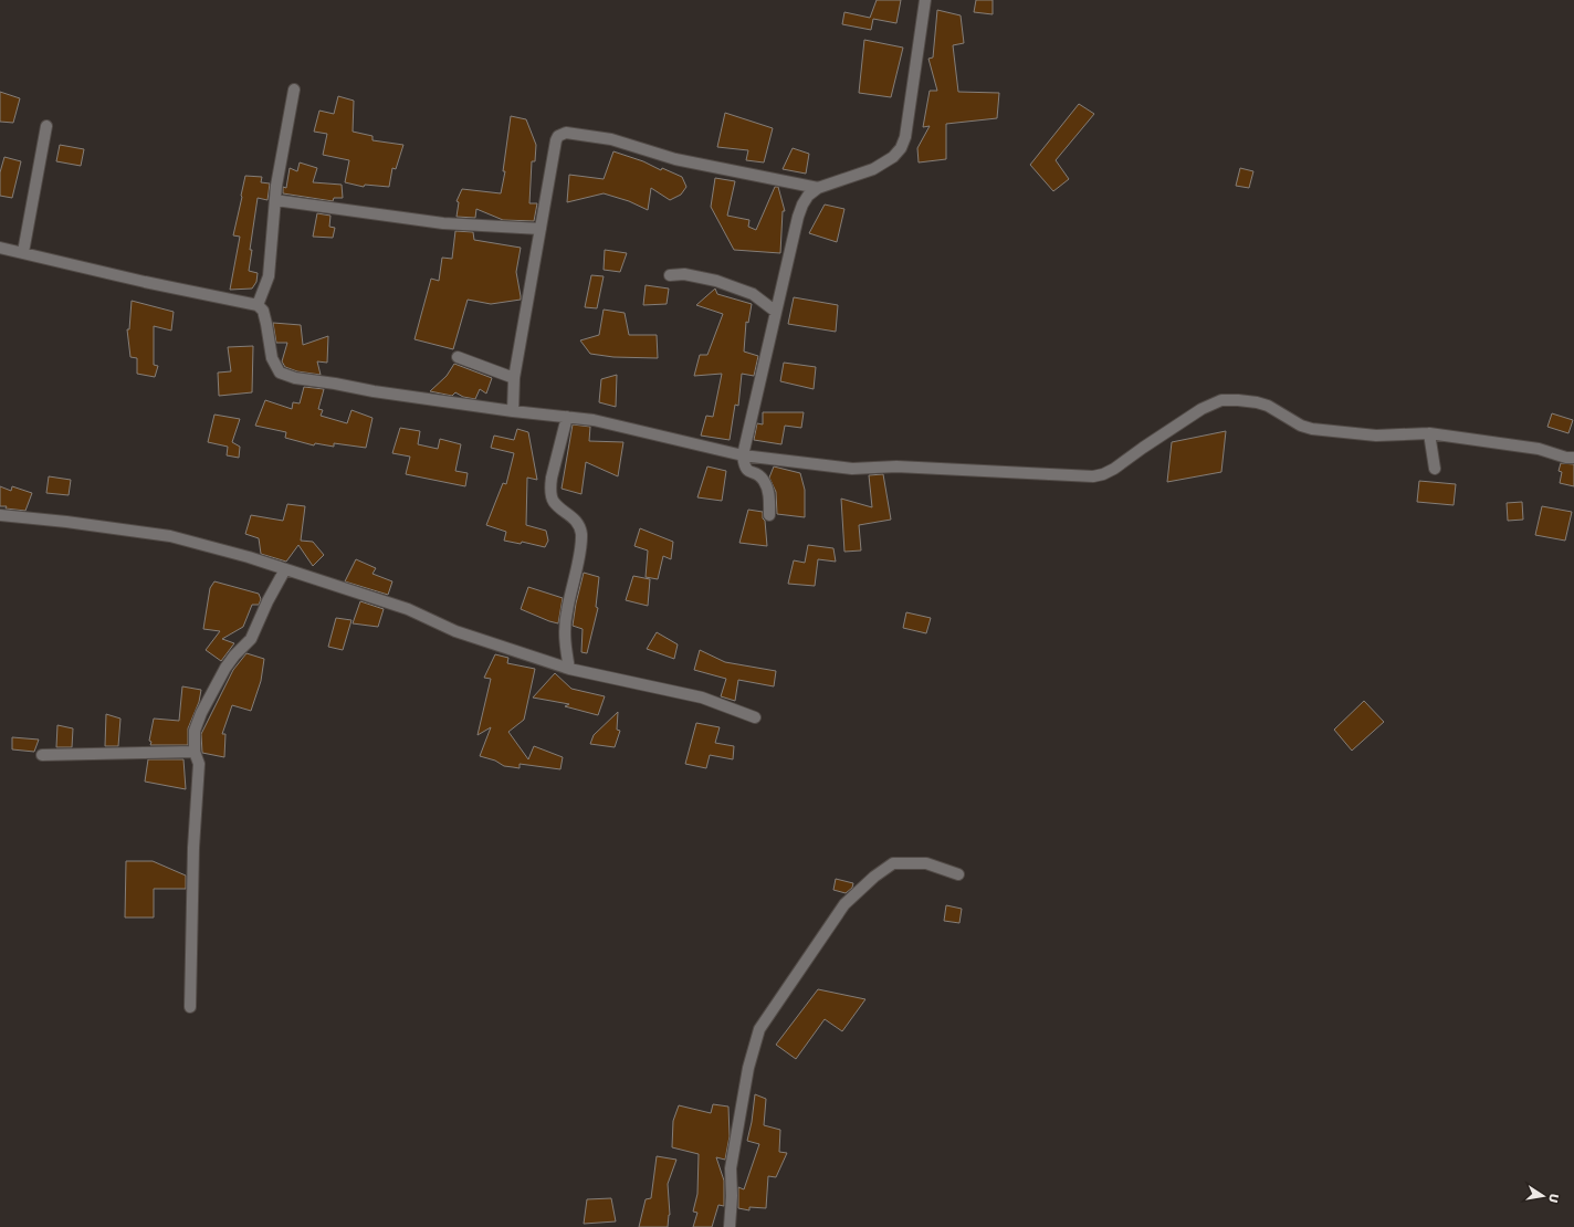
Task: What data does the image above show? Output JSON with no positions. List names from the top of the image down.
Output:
{
  "north": "right"
}
